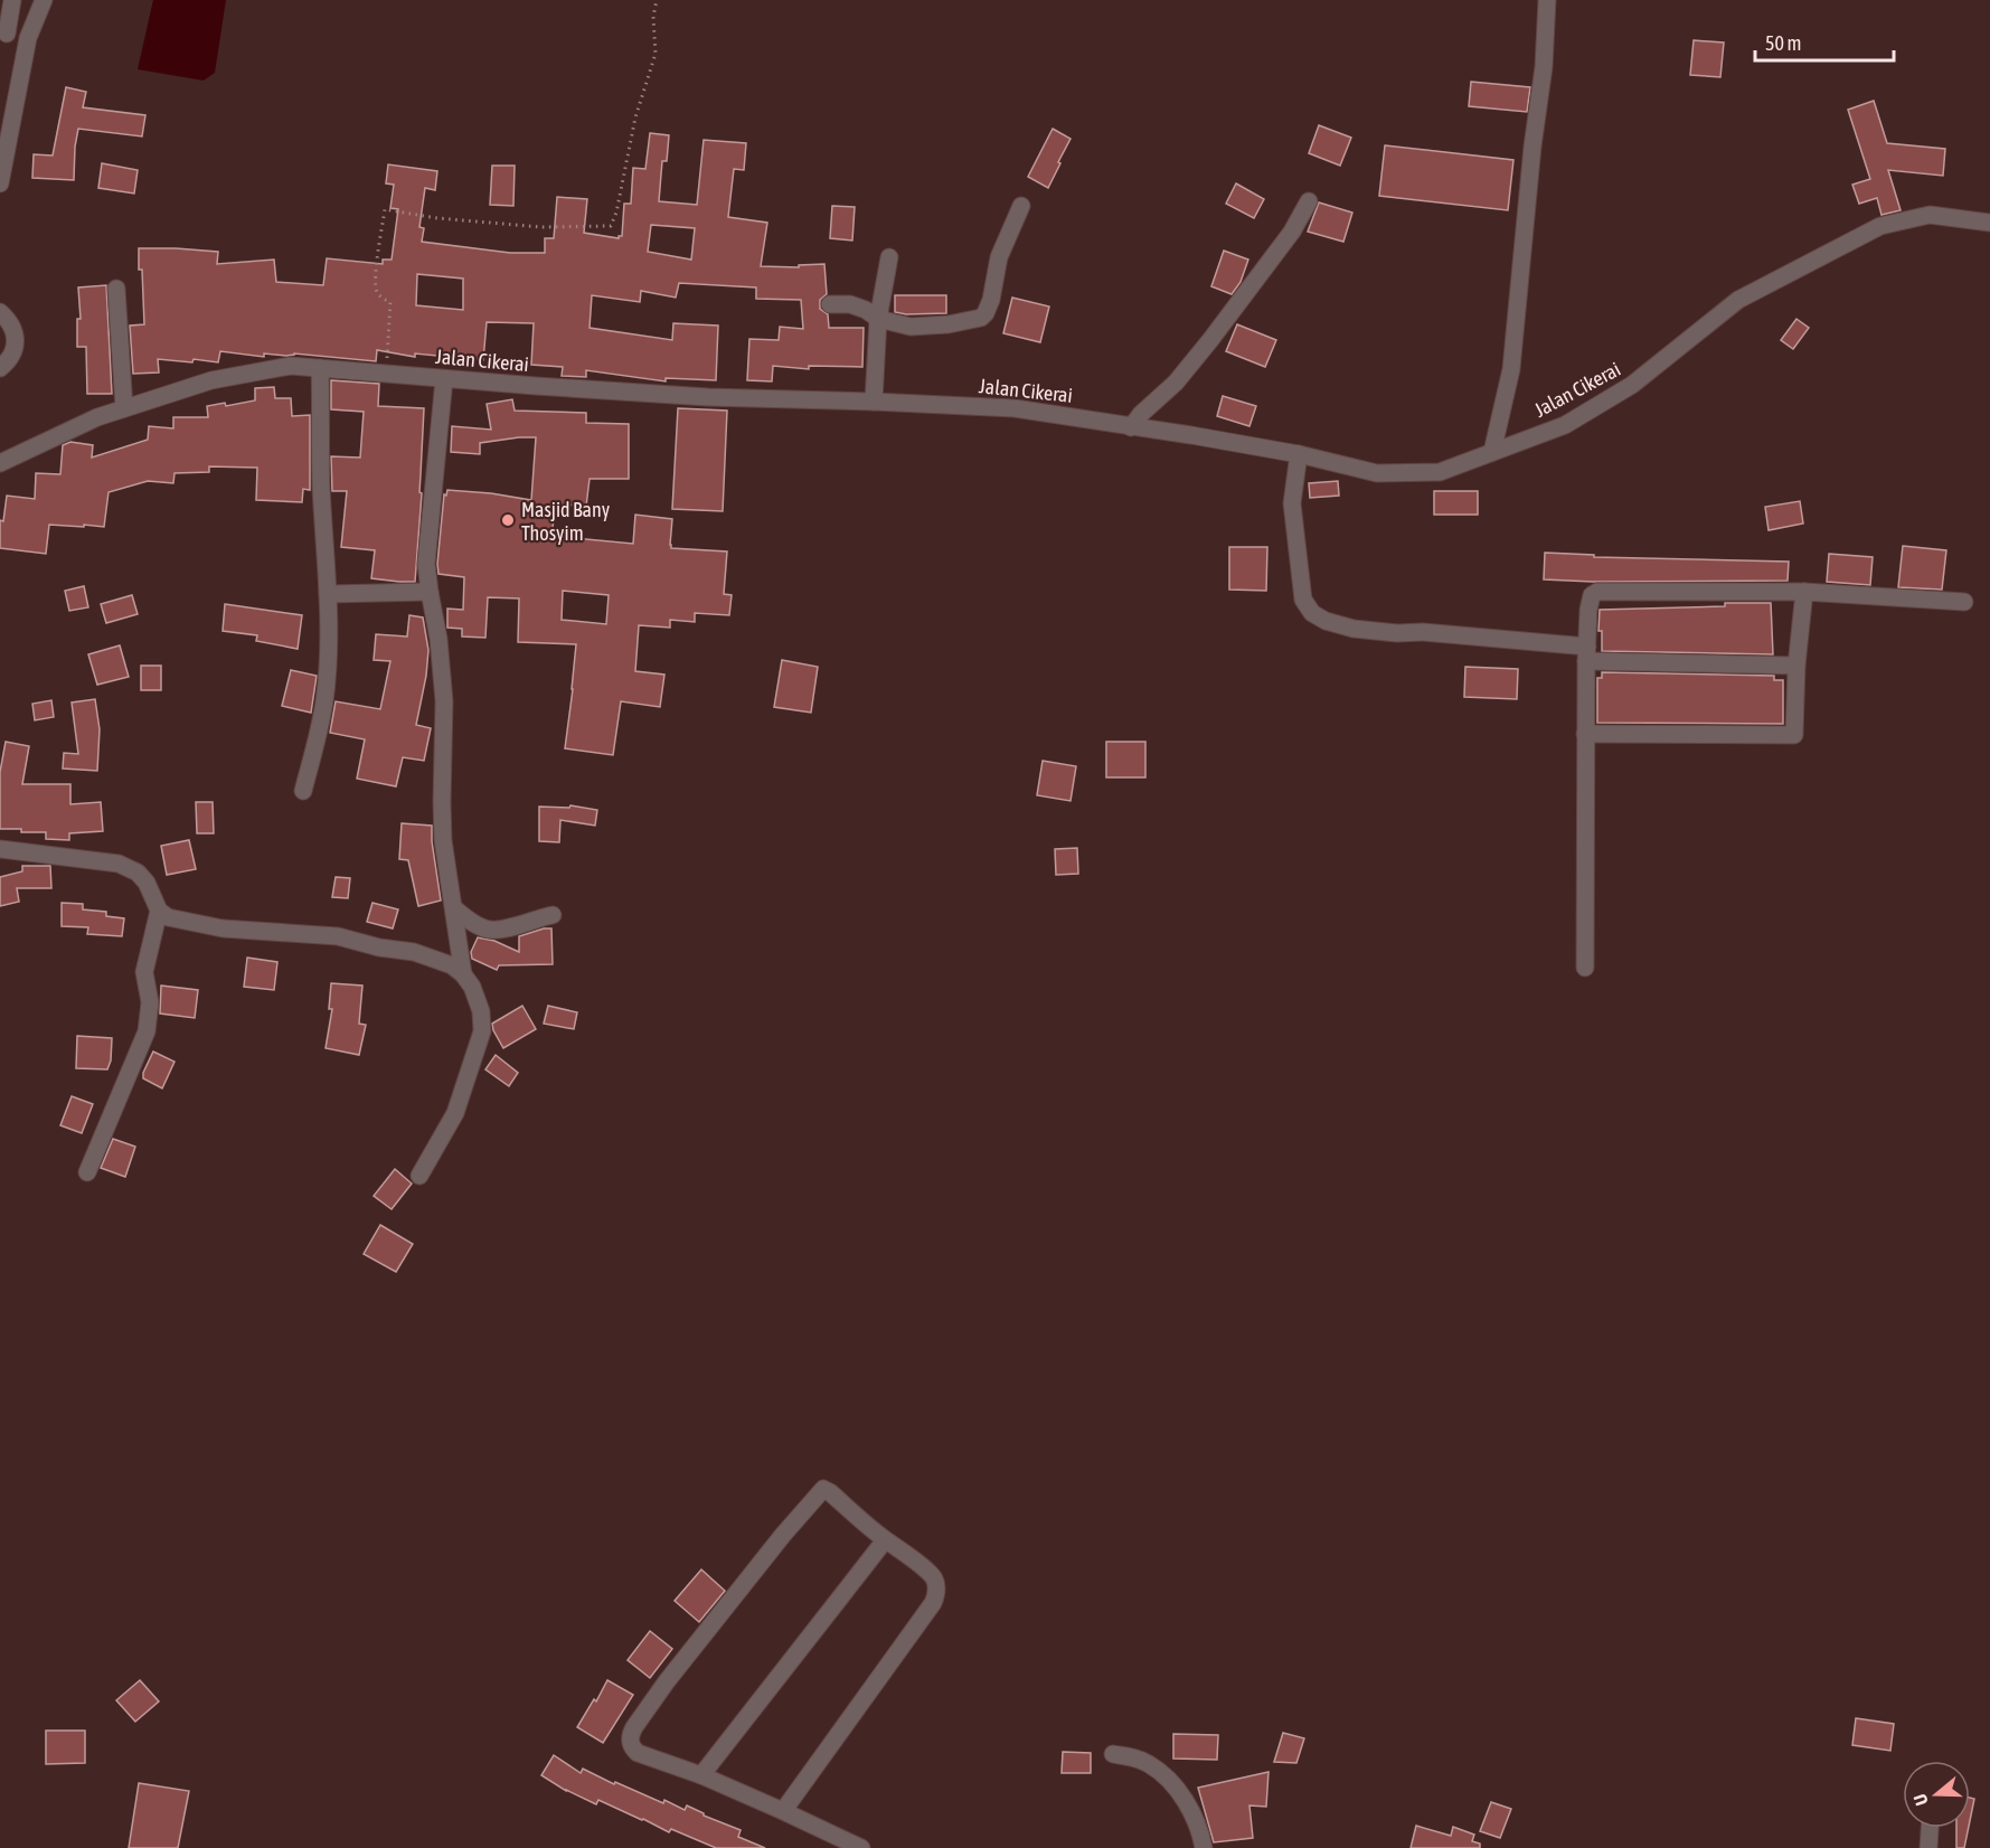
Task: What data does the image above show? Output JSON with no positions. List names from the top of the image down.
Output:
{
  "streets": {
    "street": ["Jalan Cikerai"]
  },
  "places": ["Masjid Bany Thosyim"],
  "scale_bar": "50 m",
  "north": "left"
}
